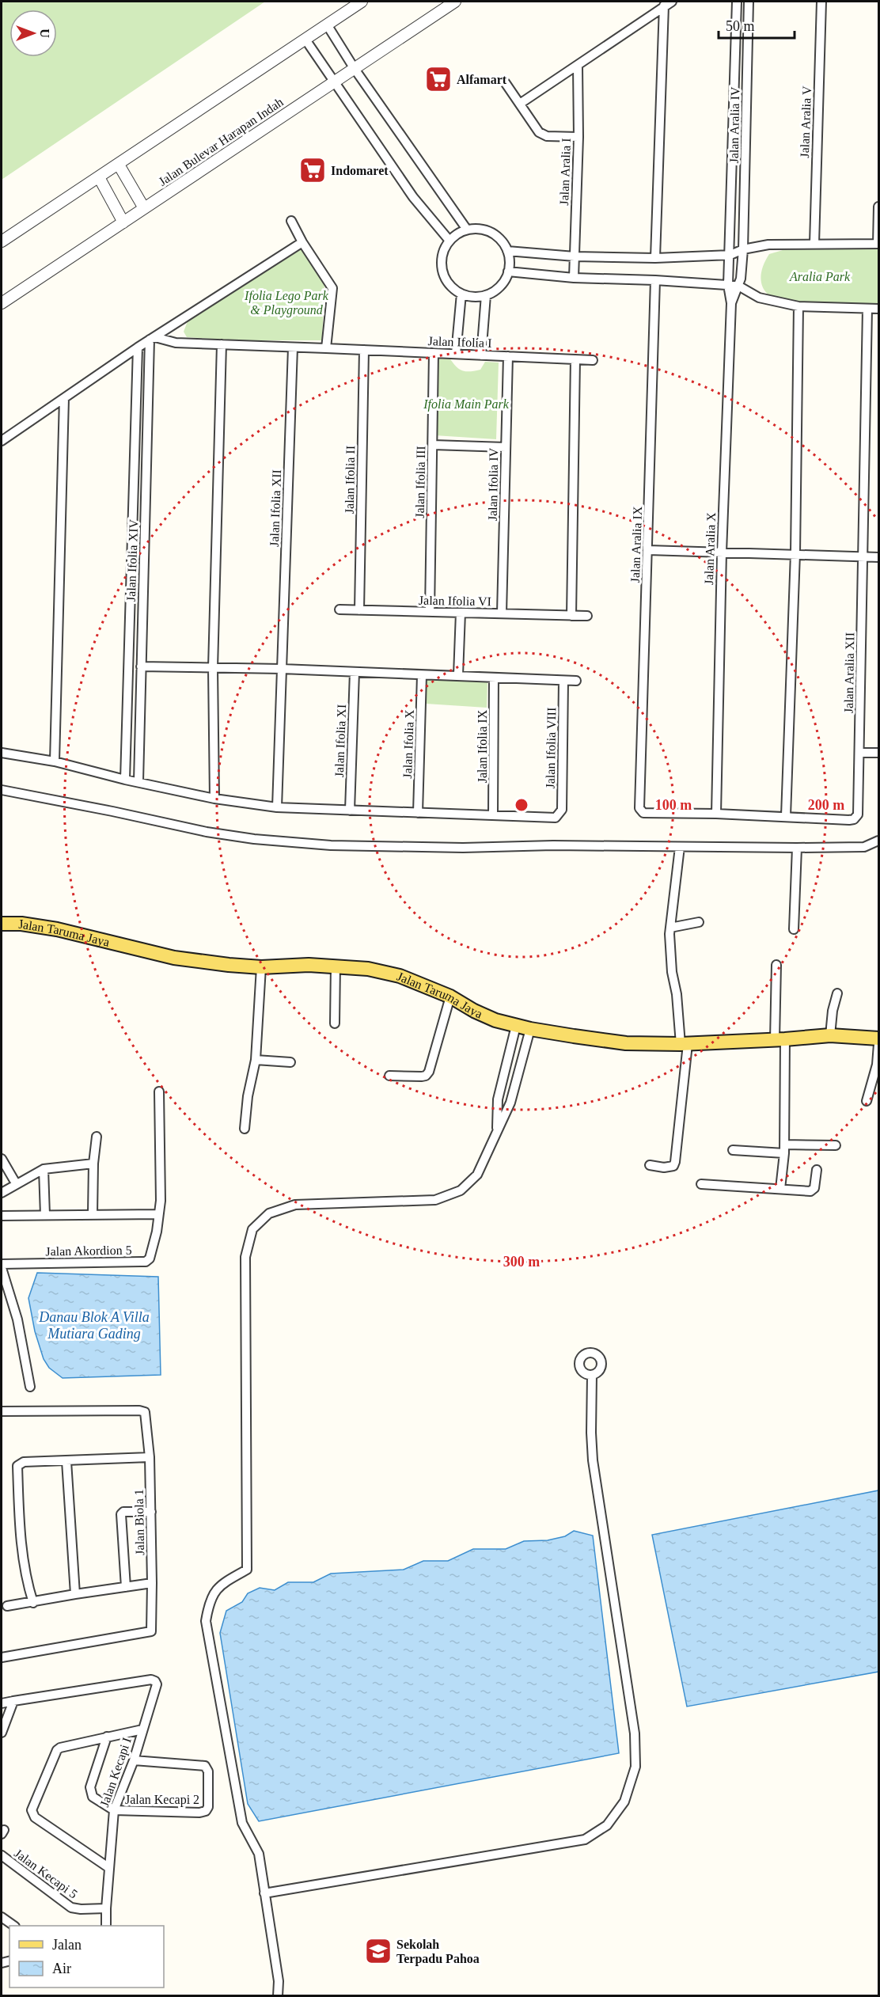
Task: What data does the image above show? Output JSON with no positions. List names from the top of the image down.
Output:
{
  "streets": {
    "main road": ["Jalan Taruma Jaya"],
    "street": [
      "Jalan Aralia V",
      "Jalan Aralia IV",
      "Jalan Bulevar Harapan Indah",
      "Jalan Aralia I",
      "Jalan Ifolia I",
      "Jalan Ifolia II",
      "Jalan Ifolia III",
      "Jalan Ifolia IV",
      "Jalan Ifolia XII",
      "Jalan Aralia IX",
      "Jalan Aralia X",
      "Jalan Ifolia XIV",
      "Jalan Ifolia VI",
      "Jalan Aralia XII",
      "Jalan Ifolia XI",
      "Jalan Ifolia X",
      "Jalan Ifolia IX",
      "Jalan Ifolia VIII",
      "Jalan Akordion 5",
      "Jalan Biola 1",
      "Jalan Kecapi I",
      "Jalan Kecapi 2",
      "Jalan Kecapi 5"
    ]
  },
  "crossings": [
    ["Jalan Aralia IV", "Jalan Aralia X"],
    ["Jalan Ifolia I", "Jalan Ifolia II"],
    ["Jalan Ifolia I", "Jalan Ifolia III"],
    ["Jalan Ifolia I", "Jalan Ifolia IV"],
    ["Jalan Ifolia I", "Jalan Ifolia XII"],
    ["Jalan Ifolia I", "Jalan Ifolia XIV"],
    ["Jalan Ifolia II", "Jalan Ifolia VI"],
    ["Jalan Ifolia III", "Jalan Ifolia VI"],
    ["Jalan Ifolia IV", "Jalan Ifolia VI"],
    ["Jalan Aralia IX", "Jalan Aralia XII"],
    ["Jalan Aralia X", "Jalan Aralia XII"],
    ["Jalan Ifolia IX", "Jalan Ifolia VIII"],
    ["Jalan Kecapi I", "Jalan Kecapi 2"],
    ["Jalan Kecapi I", "Jalan Kecapi 5"]
  ],
  "water": ["Danau Blok A Villa Mutiara Gading"],
  "parks": ["Aralia Park", "Ifolia Lego Park & Playground", "Ifolia Main Park"],
  "places": {
    "supermarket": ["Alfamart", "Indomaret"],
    "school or university": ["Sekolah Terpadu Pahoa"]
  },
  "legend": ["Jalan", "Air"],
  "scale_bar": "50 m",
  "north": "right",
  "rings": ["100 m", "200 m", "300 m"]
}
